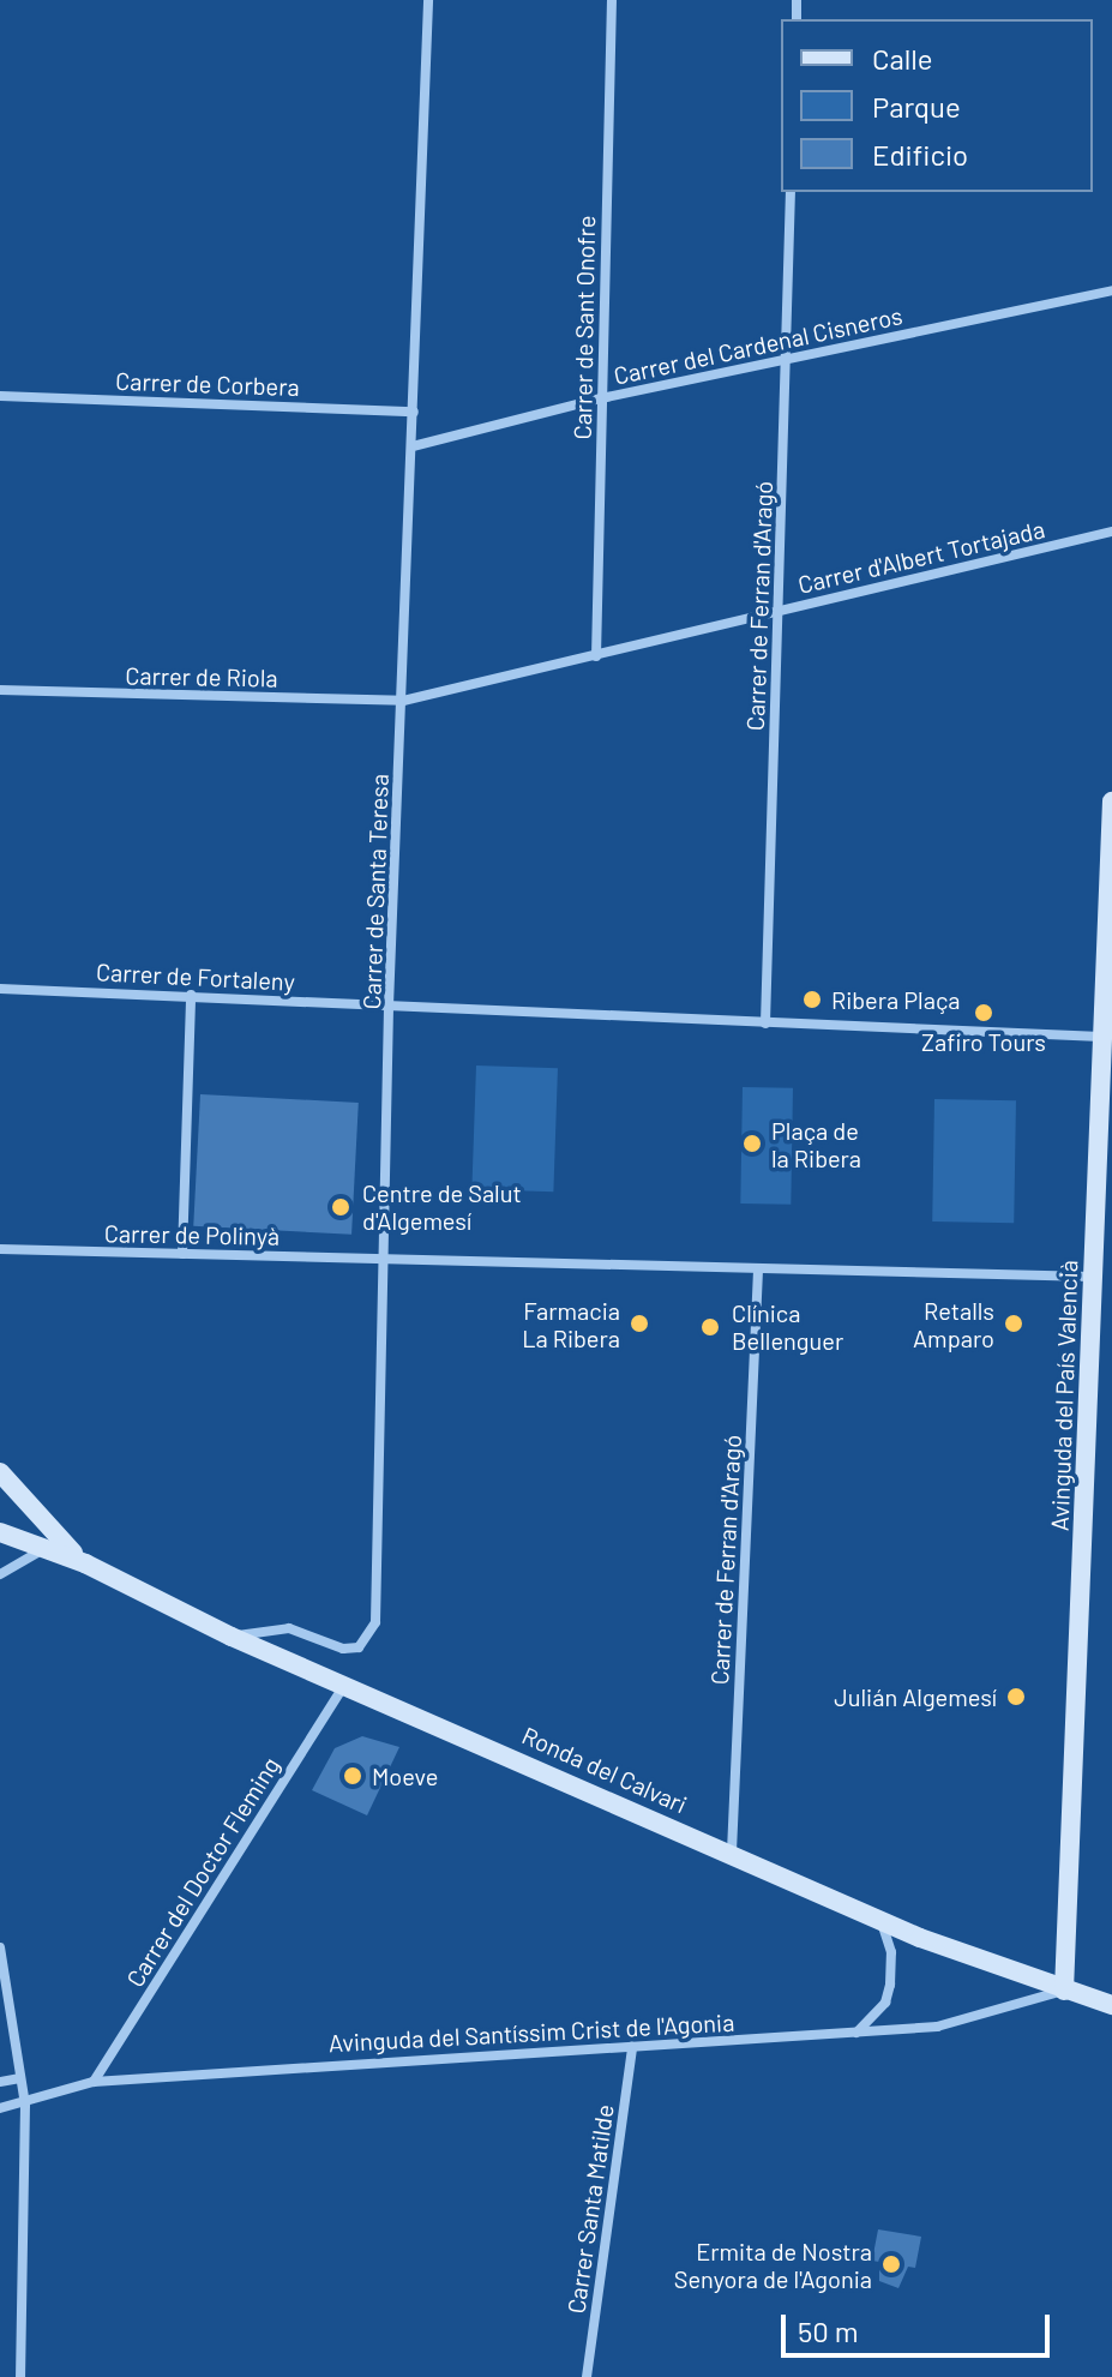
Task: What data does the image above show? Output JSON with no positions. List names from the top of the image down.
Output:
{
  "streets": {
    "street": [
      "Carrer de Sant Onofre",
      "Carrer del Cardenal Cisneros",
      "Carrer de Corbera",
      "Carrer d'Albert Tortajada",
      "Carrer de Ferran d'Aragó",
      "Carrer de Riola",
      "Carrer de Santa Teresa",
      "Carrer de Fortaleny",
      "Carrer de Polinyà",
      "Avinguda del País Valencià",
      "Ronda del Calvari",
      "Carrer del Doctor Fleming",
      "Avinguda del Santíssim Crist de l'Agonia",
      "Carrer Santa Matilde"
    ]
  },
  "crossings": [
    ["Carrer de Sant Onofre", "Carrer del Cardenal Cisneros"],
    ["Carrer de Sant Onofre", "Carrer d'Albert Tortajada"],
    ["Carrer del Cardenal Cisneros", "Carrer de Ferran d'Aragó"],
    ["Carrer del Cardenal Cisneros", "Carrer de Santa Teresa"],
    ["Carrer de Corbera", "Carrer de Santa Teresa"],
    ["Carrer d'Albert Tortajada", "Carrer de Ferran d'Aragó"],
    ["Carrer d'Albert Tortajada", "Carrer de Riola"],
    ["Carrer d'Albert Tortajada", "Carrer de Santa Teresa"],
    ["Carrer de Ferran d'Aragó", "Ronda del Calvari"],
    ["Carrer de Riola", "Carrer de Santa Teresa"],
    ["Carrer de Santa Teresa", "Carrer de Fortaleny"],
    ["Carrer de Santa Teresa", "Carrer de Polinyà"],
    ["Carrer de Santa Teresa", "Ronda del Calvari"],
    ["Avinguda del País Valencià", "Ronda del Calvari"],
    ["Avinguda del País Valencià", "Avinguda del Santíssim Crist de l'Agonia"],
    ["Ronda del Calvari", "Carrer del Doctor Fleming"],
    ["Ronda del Calvari", "Avinguda del Santíssim Crist de l'Agonia"],
    ["Carrer del Doctor Fleming", "Avinguda del Santíssim Crist de l'Agonia"],
    ["Avinguda del Santíssim Crist de l'Agonia", "Carrer Santa Matilde"]
  ],
  "places": [
    "Ribera Plaça",
    "Zafiro Tours",
    "Plaça de la Ribera",
    "Centre de Salut d'Algemesí",
    "Farmacia La Ribera",
    "Retalls Amparo",
    "Clínica Bellenguer",
    "Julián Algemesí",
    "Moeve",
    "Ermita de Nostra Senyora de l'Agonia"
  ],
  "legend": ["Calle", "Parque", "Edificio"],
  "scale_bar": "50 m"
}
